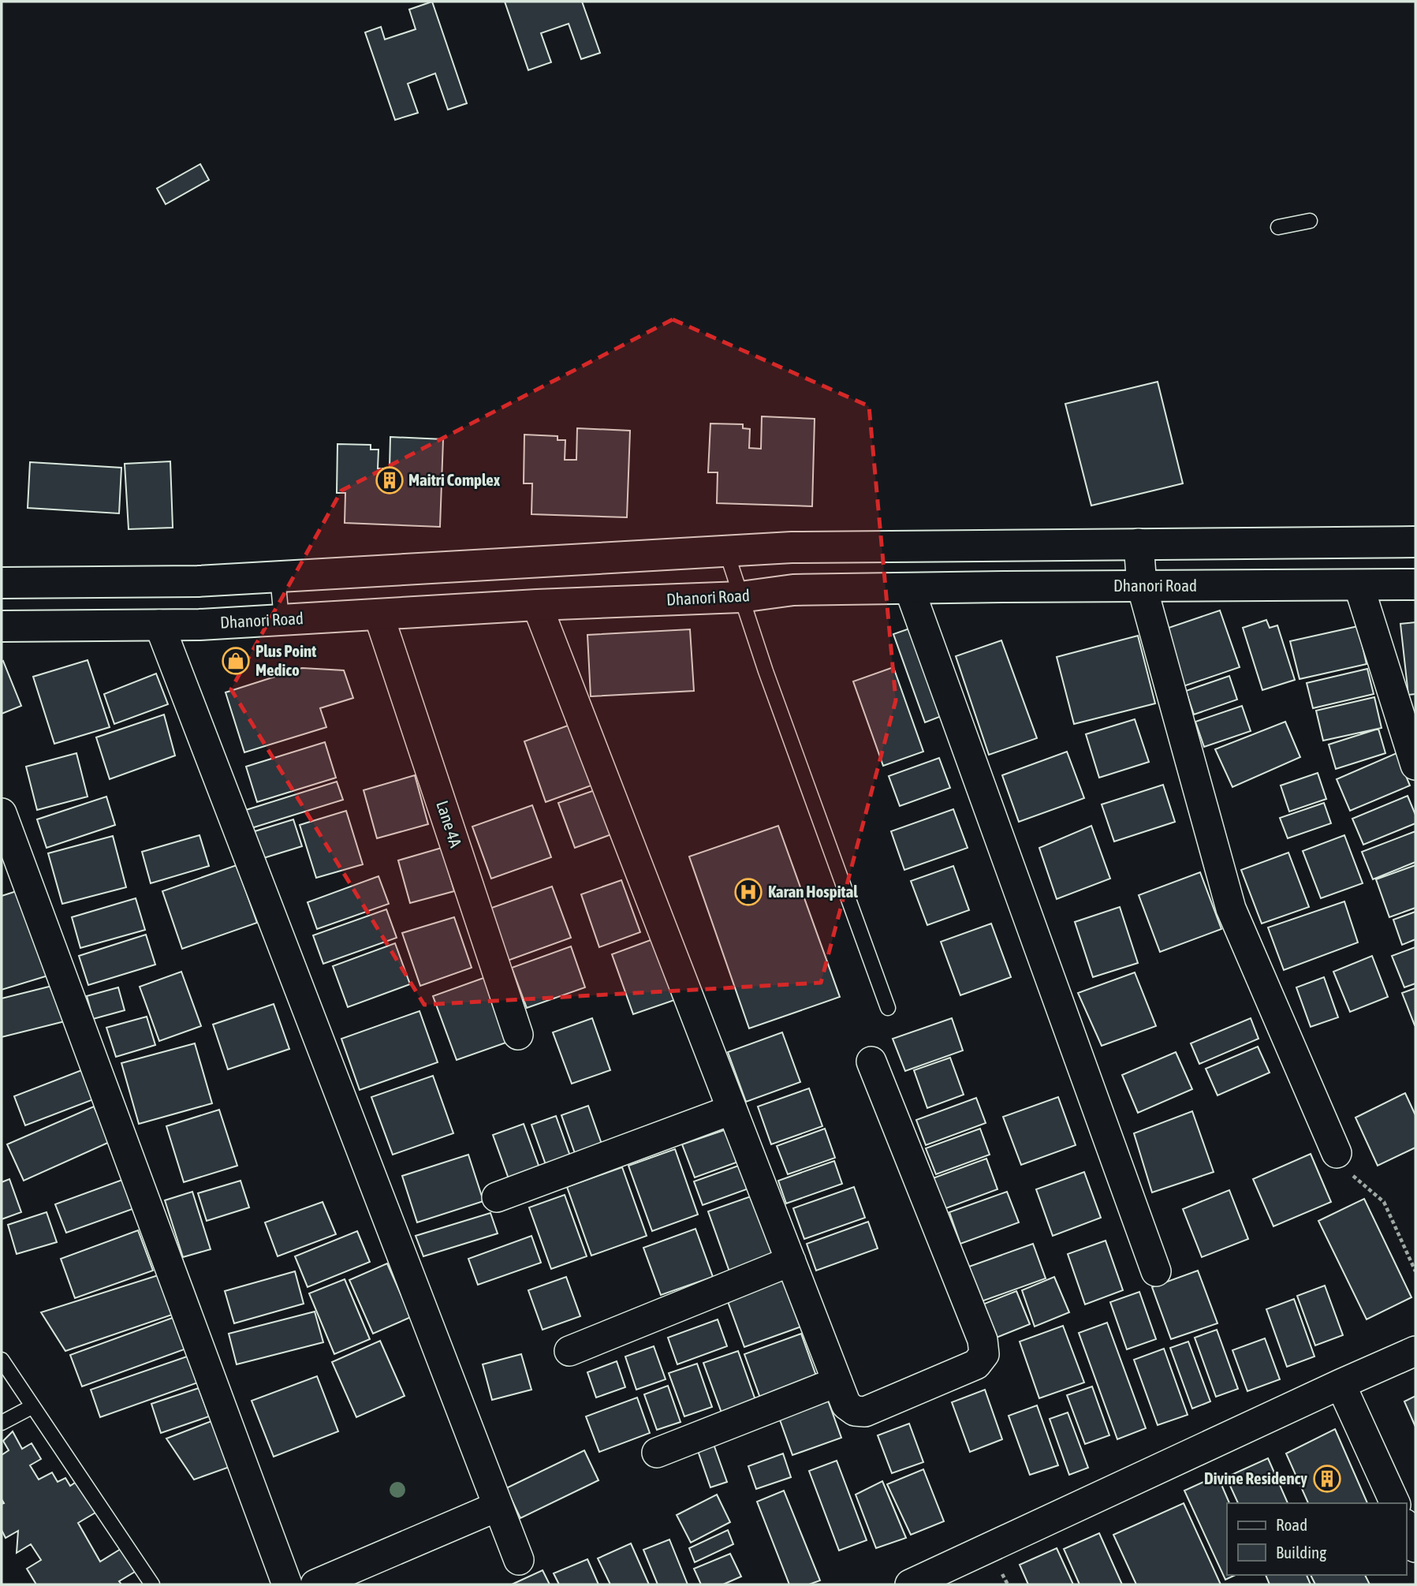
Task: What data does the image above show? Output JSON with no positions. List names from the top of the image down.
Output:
{
  "streets": {
    "main road": ["Dhanori Road"],
    "street": ["Lane 4A"]
  },
  "crossings": [
    ["Dhanori Road", "Lane 4A"]
  ],
  "places": {
    "building": ["Maitri Complex", "Divine Residency"],
    "shop": ["Plus Point Medico"],
    "hospital": ["Karan Hospital"]
  },
  "legend": ["Road", "Building"]
}
